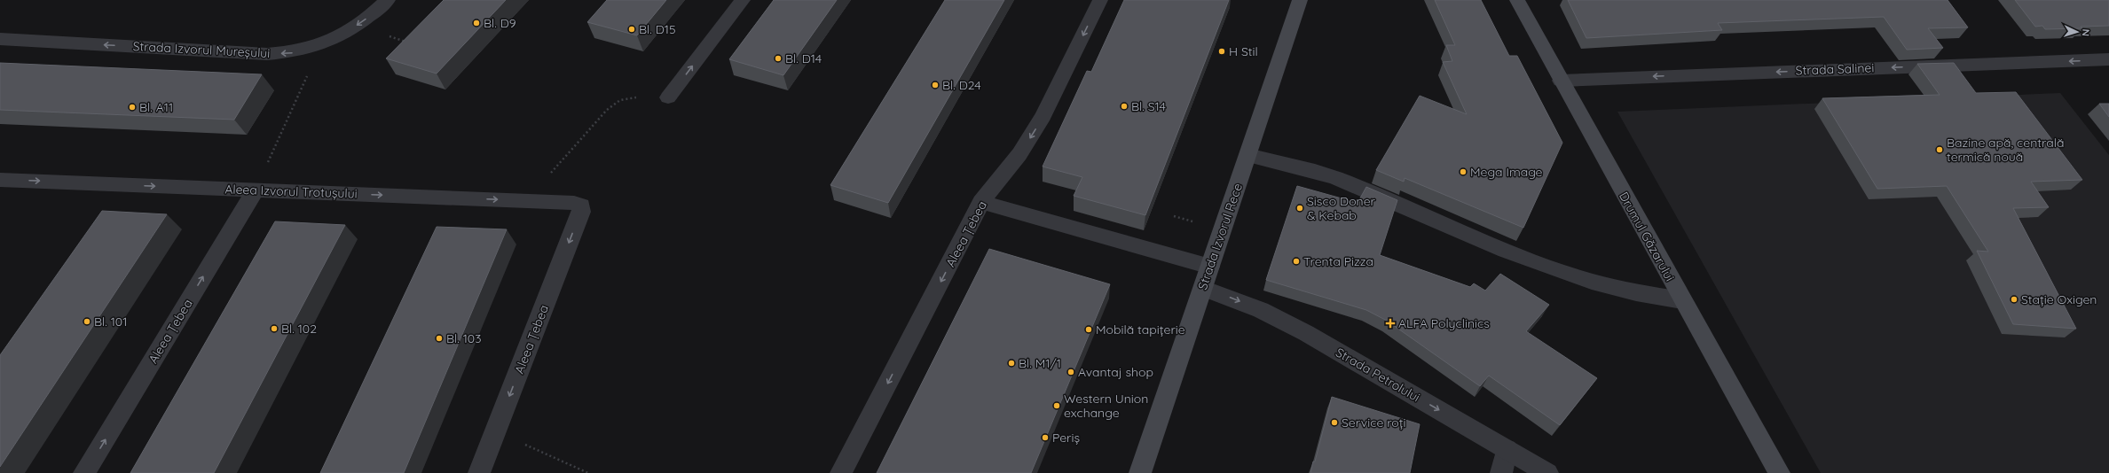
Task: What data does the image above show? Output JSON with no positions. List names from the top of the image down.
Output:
{
  "streets": {
    "street": [
      "Strada Izvorul Mureșului",
      "Strada Salinei",
      "Aleea Izvorul Trotușului",
      "Aleea Țebea",
      "Strada Izvorul Rece",
      "Drumul Găzarului",
      "Strada Petrolului"
    ]
  },
  "crossings": [
    ["Strada Salinei", "Drumul Găzarului"],
    ["Aleea Izvorul Trotușului", "Aleea Țebea"],
    ["Strada Izvorul Rece", "Strada Petrolului"]
  ],
  "one_way": ["Strada Izvorul Mureșului", "Strada Salinei", "Aleea Izvorul Trotușului"],
  "places": {
    "other": [
      "Bl. D9",
      "Bl. D15",
      "H Stil",
      "Bl. D14",
      "Bl. D24",
      "Bl. S14",
      "Bl. A11",
      "Bazine apă, centrală termică nouă",
      "Mega Image",
      "Sisco Doner & Kebab",
      "Trenta Pizza",
      "Stație Oxigen",
      "Bl. 101",
      "Bl. 102",
      "Mobilă tapițerie",
      "Bl. 103",
      "Bl. M1/1",
      "Avantaj shop",
      "Western Union exchange",
      "Service roți",
      "Periș"
    ],
    "health": ["ALFA Polyclinics"]
  },
  "north": "right"
}
